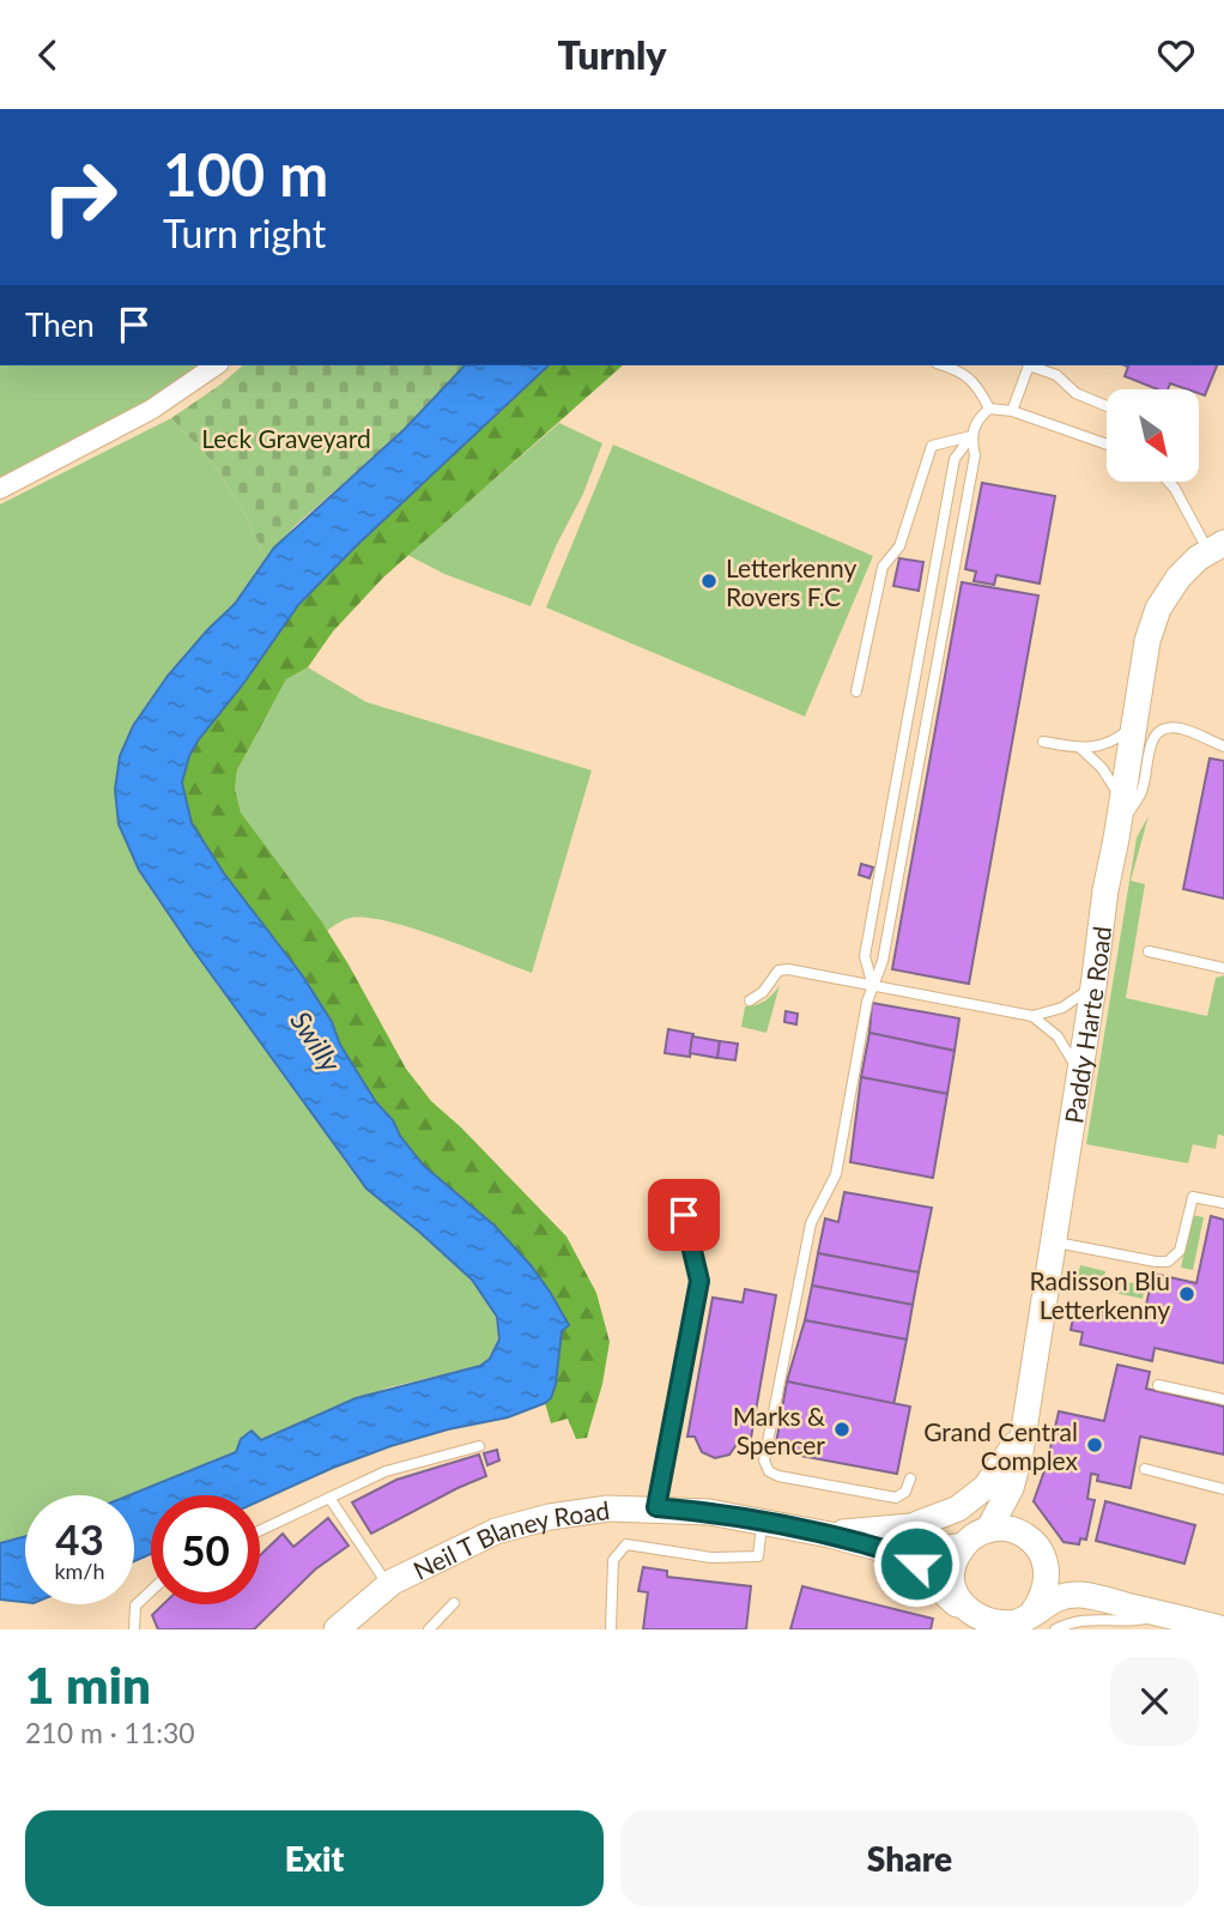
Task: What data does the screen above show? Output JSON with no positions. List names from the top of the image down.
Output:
{
  "streets": {
    "main road": ["Paddy Harte Road", "Neil T Blaney Road"]
  },
  "crossings": [
    ["Paddy Harte Road", "Neil T Blaney Road"]
  ],
  "water": ["Swilly"],
  "parks": ["Leck Graveyard"],
  "places": [
    "Letterkenny Rovers F.C",
    "Radisson Blu Letterkenny",
    "Marks & Spencer",
    "Grand Central Complex"
  ],
  "north": "bottom right",
  "page": {
    "header": "Turnly",
    "turn": ["100 m", "Turn right"],
    "then": "Then",
    "speed": "43 km/h",
    "limit": "50",
    "heading": ["1 min", "210 m · 11:30"],
    "buttons": ["Exit", "Share"]
  }
}
